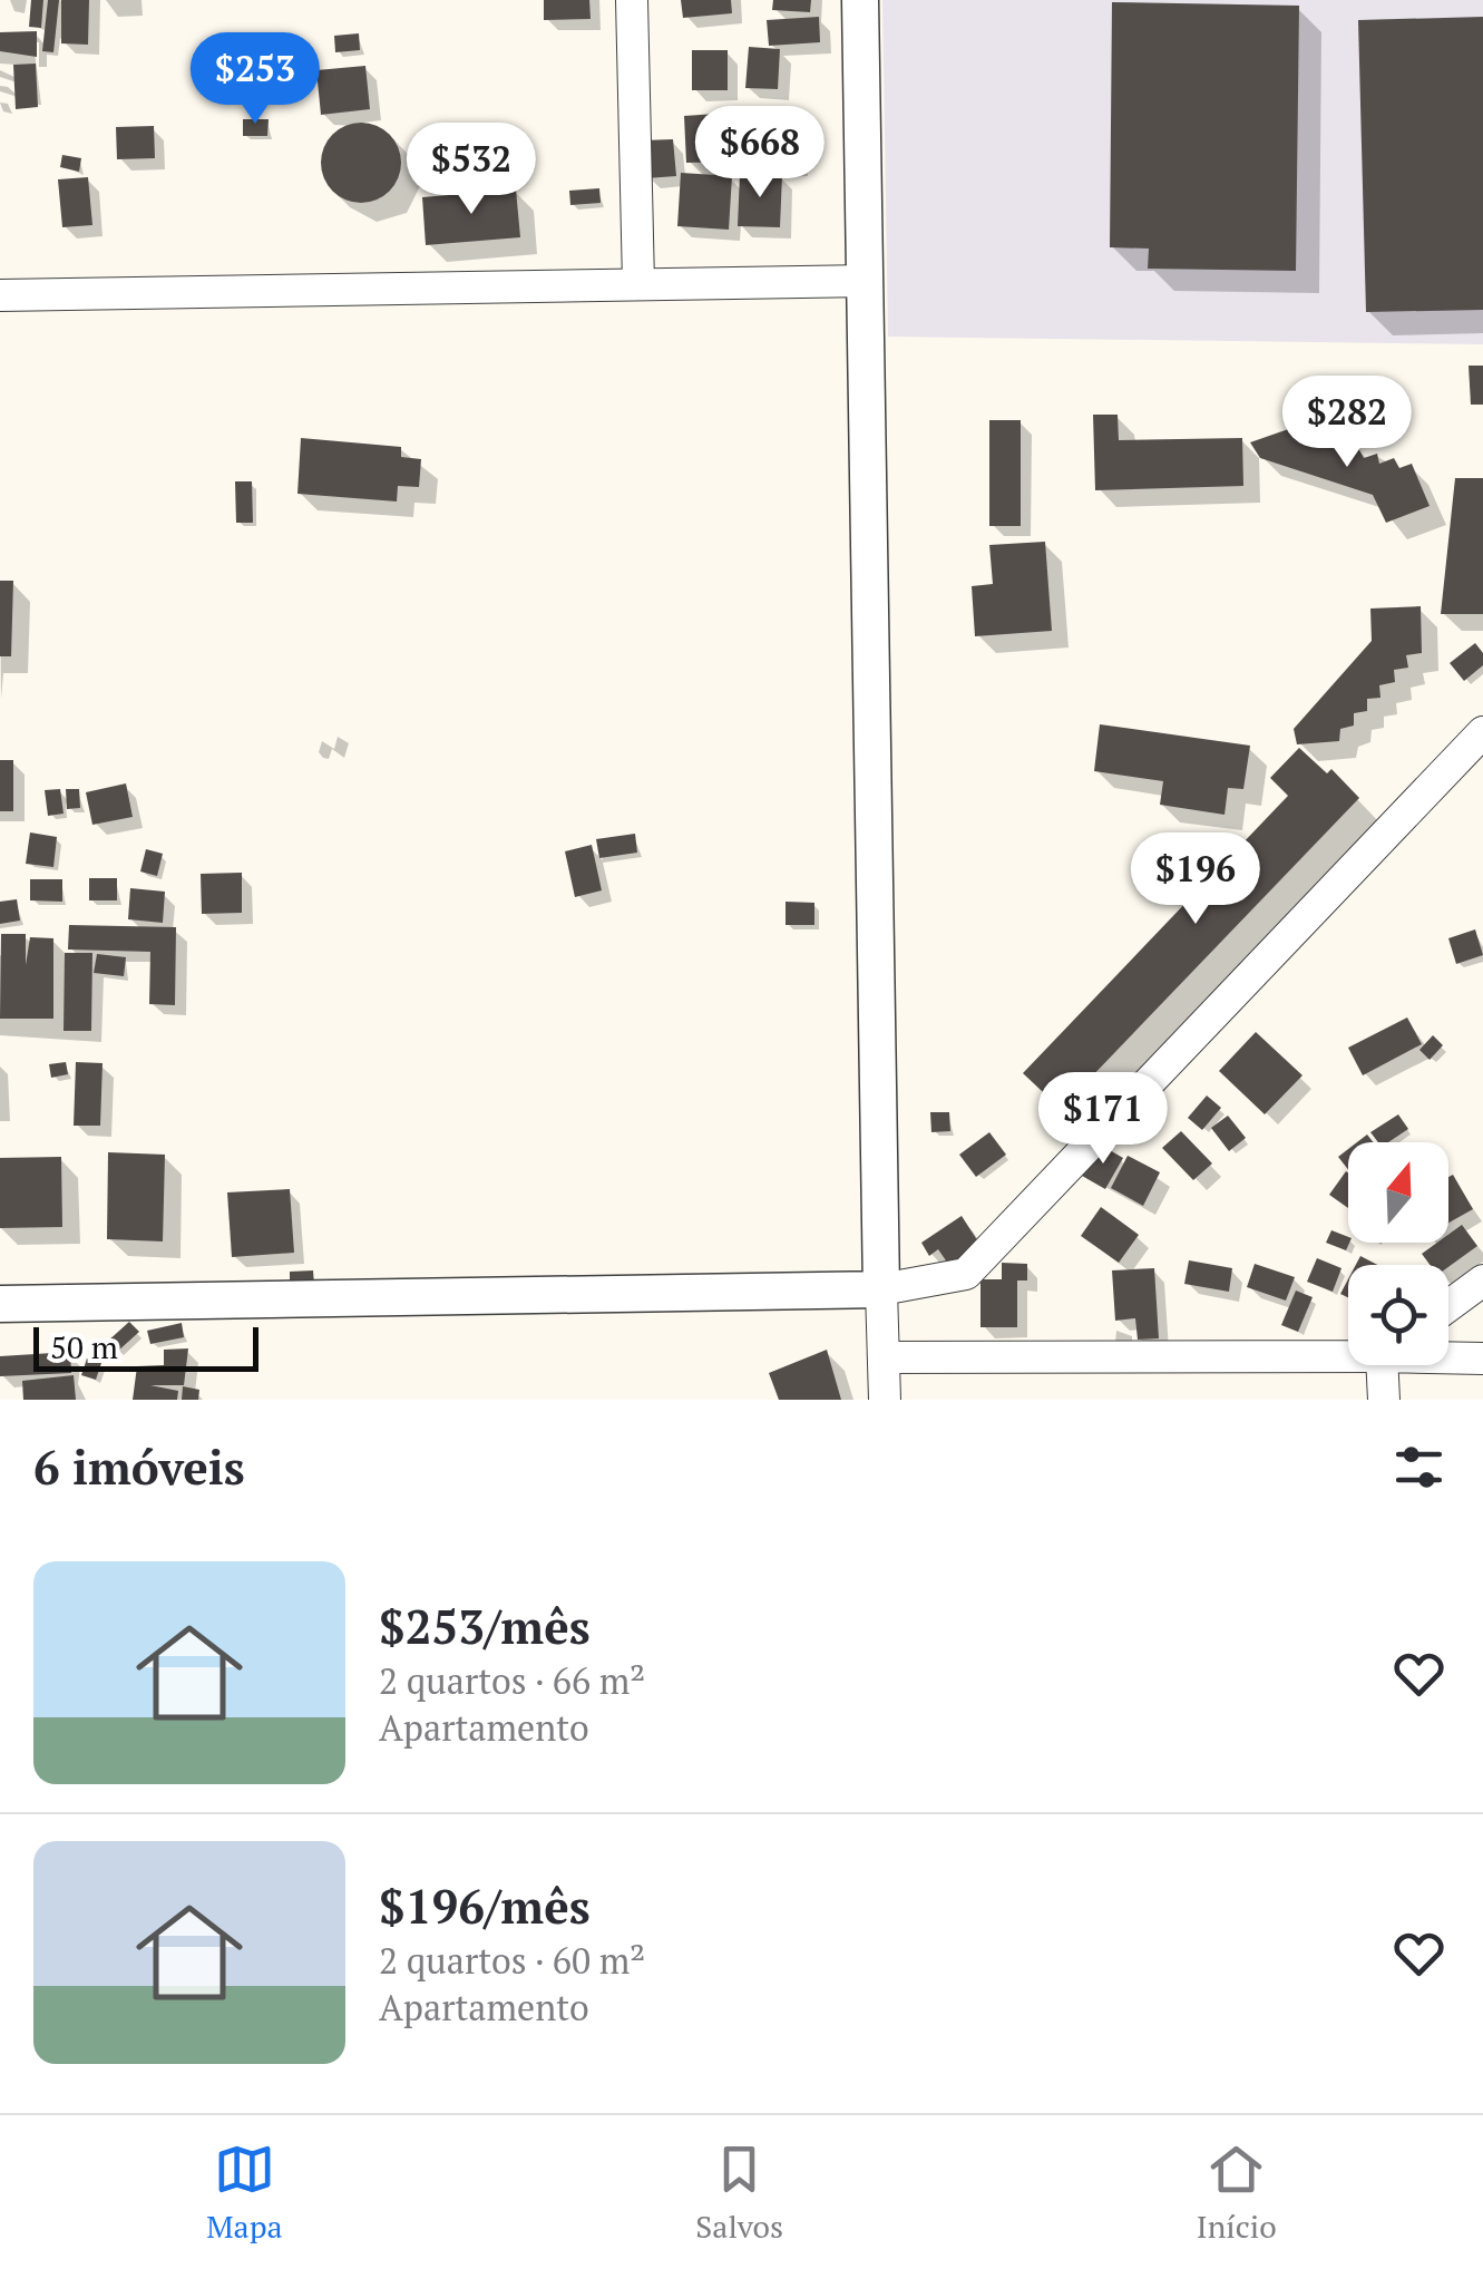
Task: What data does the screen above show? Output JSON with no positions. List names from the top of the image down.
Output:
{
  "scale_bar": "50 m",
  "north": "top",
  "page": {
    "price": [
      "$253",
      "$668",
      "$532",
      "$282",
      "$196",
      "$171"
    ],
    "scale": "50 m",
    "heading": "6 imóveis",
    "list": [
      {
        "name": "$253/mês",
        "note": "2 quartos · 66 m² · Apartamento"
      },
      {
        "name": "$196/mês",
        "note": "2 quartos · 60 m² · Apartamento"
      }
    ],
    "tabs": ["Mapa", "Salvos", "Início"]
  }
}
